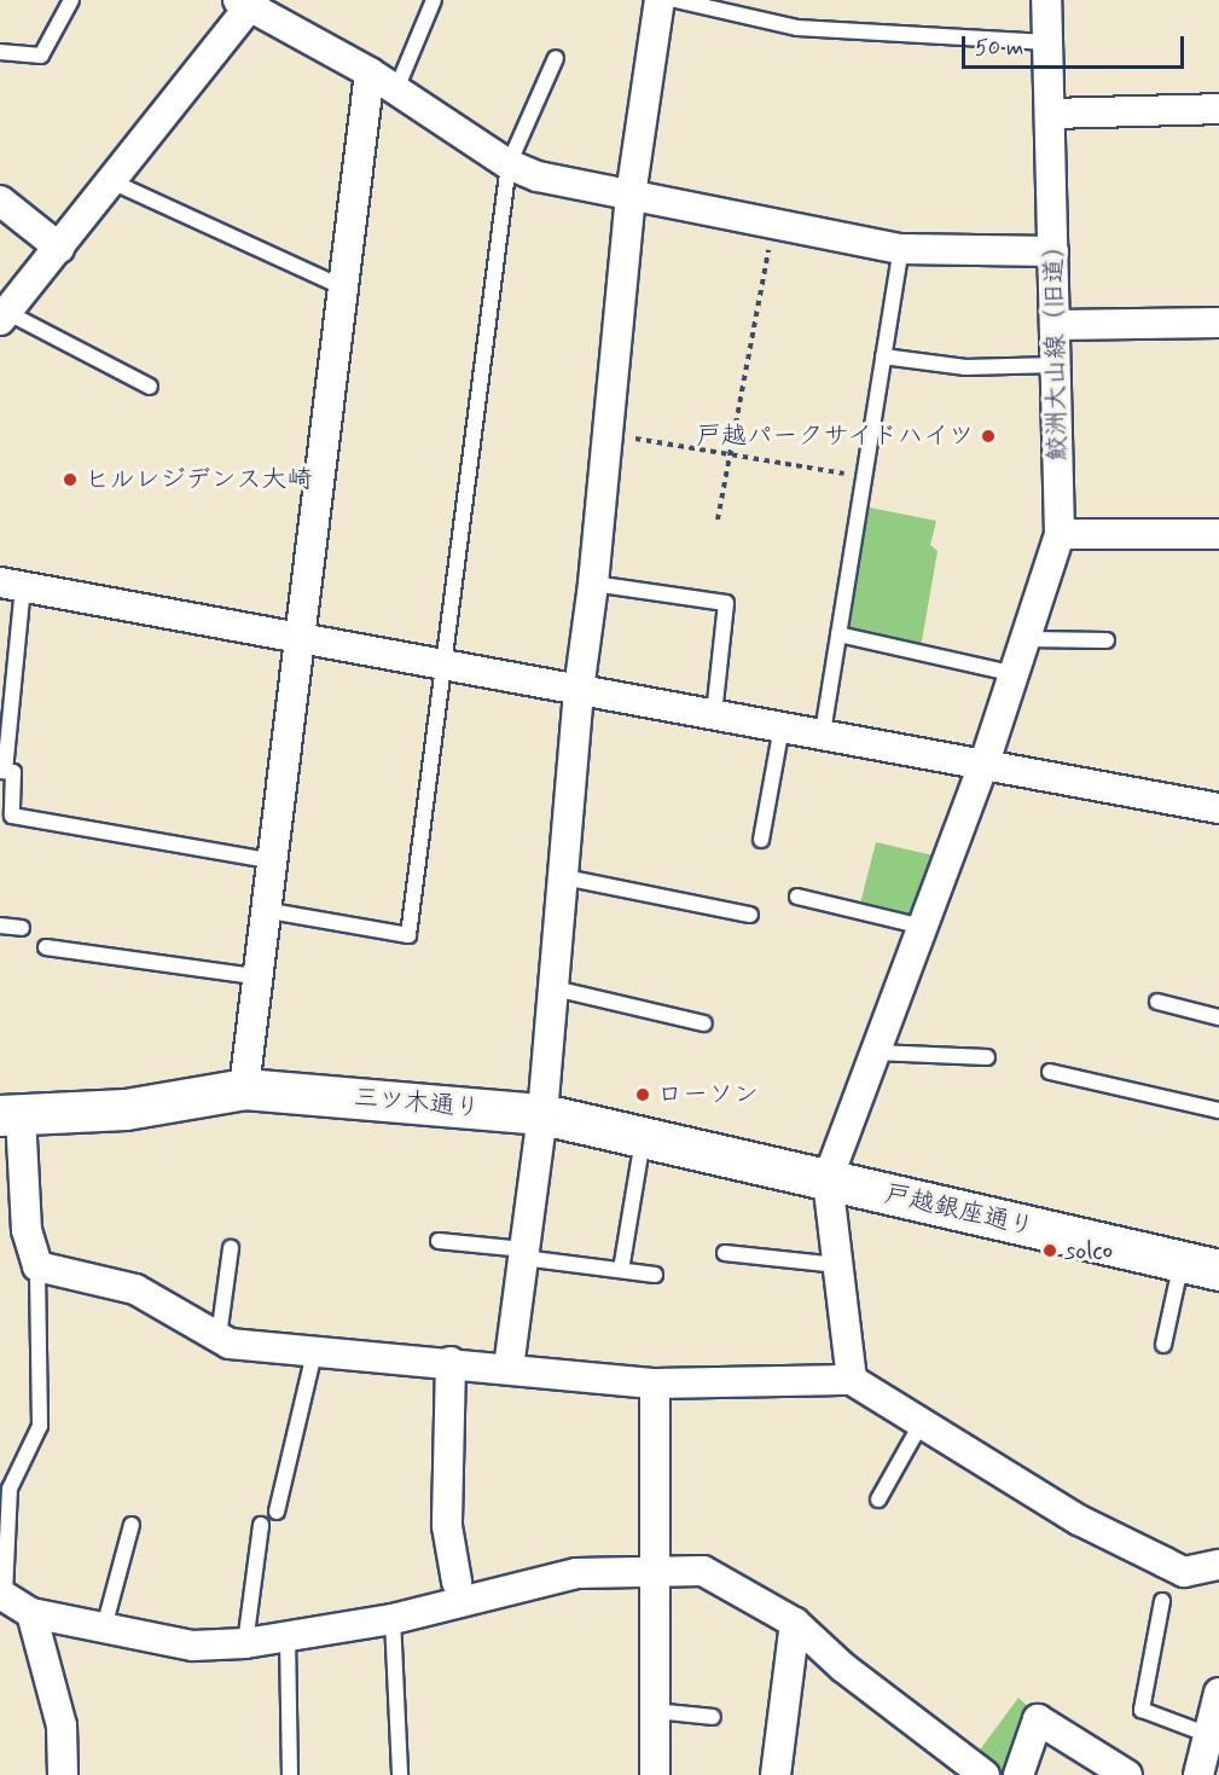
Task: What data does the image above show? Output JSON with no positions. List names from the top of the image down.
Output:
{
  "streets": {
    "street": ["鮫洲大山線（旧道）", "三ツ木通り", "戸越銀座通り"]
  },
  "crossings": [
    ["鮫洲大山線（旧道）", "三ツ木通り"],
    ["鮫洲大山線（旧道）", "戸越銀座通り"],
    ["三ツ木通り", "戸越銀座通り"]
  ],
  "places": [
    "戸越パークサイドハイツ",
    "ヒルレジデンス大崎",
    "ローソン",
    "solco"
  ],
  "scale_bar": "50 m"
}
